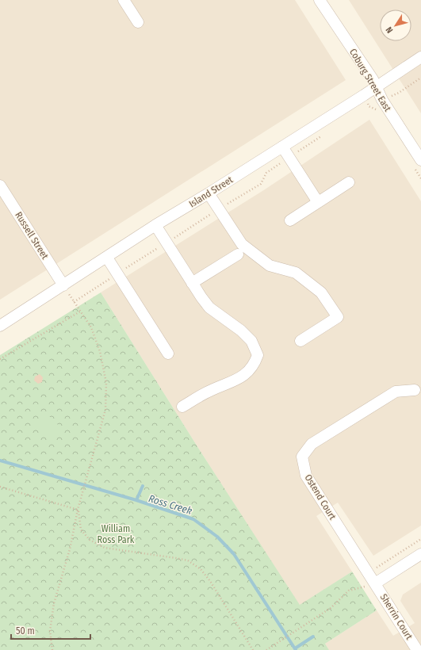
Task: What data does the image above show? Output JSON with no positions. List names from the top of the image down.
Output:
{
  "streets": {
    "street": [
      "Coburg Street East",
      "Island Street",
      "Russell Street",
      "Ostend Court",
      "Sherrin Court"
    ]
  },
  "crossings": [
    ["Coburg Street East", "Island Street"],
    ["Island Street", "Russell Street"],
    ["Ostend Court", "Sherrin Court"]
  ],
  "water": ["Ross Creek"],
  "parks": ["William Ross Park"],
  "scale_bar": "50 m",
  "north": "bottom left"
}
